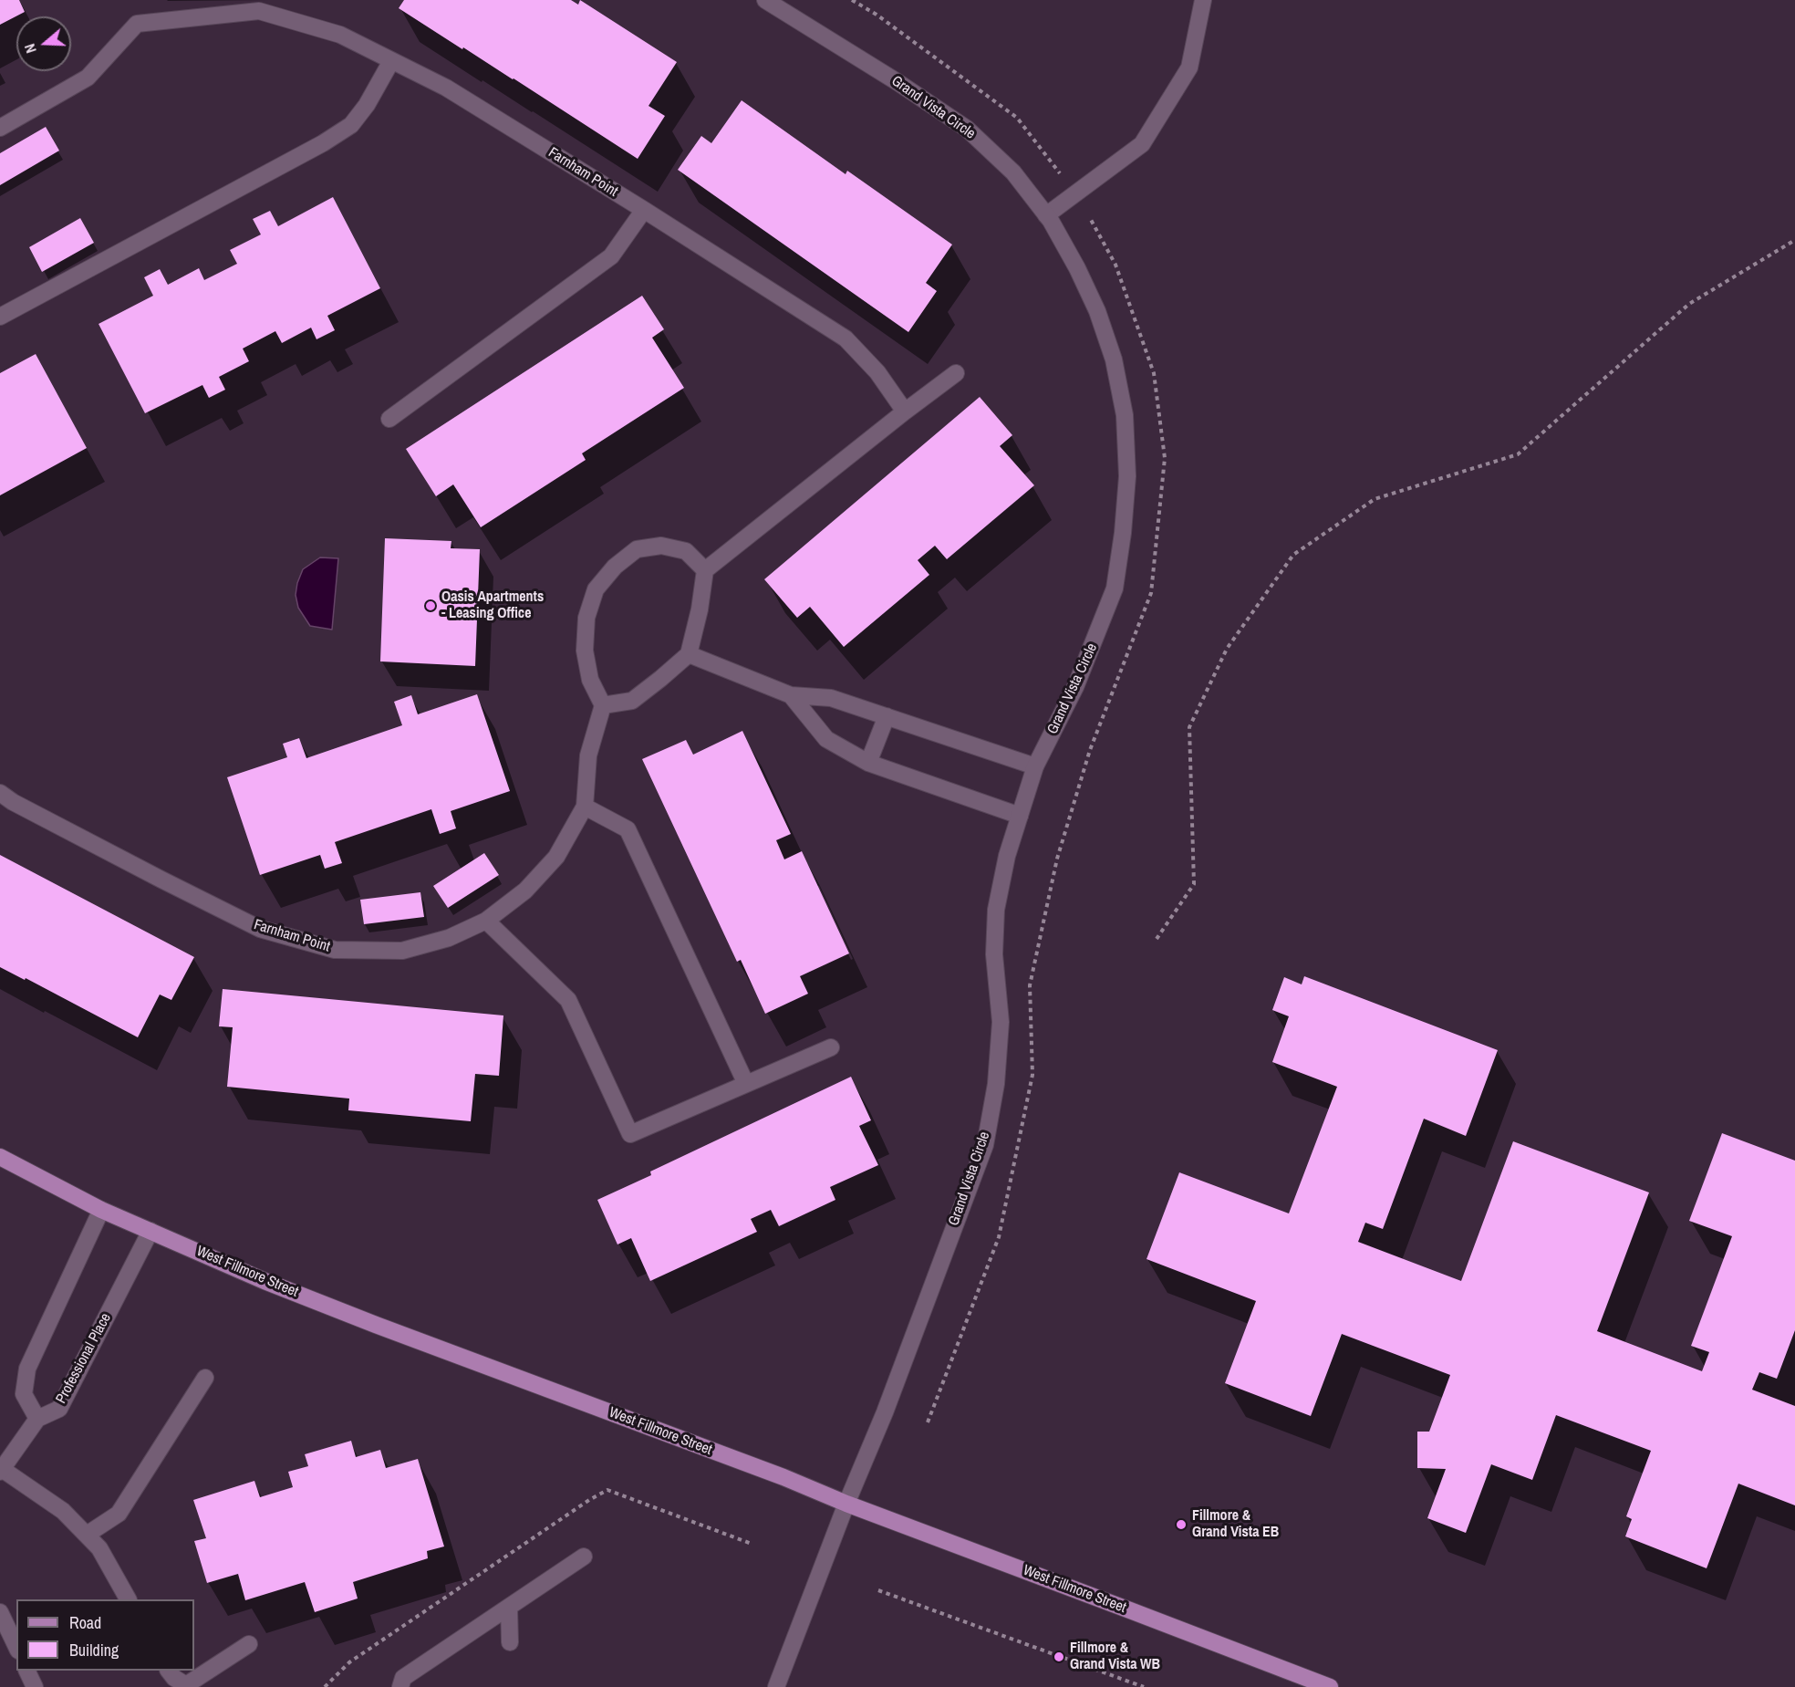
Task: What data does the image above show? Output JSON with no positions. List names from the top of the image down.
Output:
{
  "streets": {
    "main road": ["West Fillmore Street"],
    "street": ["Grand Vista Circle", "Farnham Point", "Professional Place"]
  },
  "crossings": [
    ["Grand Vista Circle", "West Fillmore Street"],
    ["West Fillmore Street", "Professional Place"]
  ],
  "places": ["Oasis Apartments - Leasing Office", "Fillmore & Grand Vista EB", "Fillmore & Grand Vista WB"],
  "legend": ["Road", "Building"],
  "north": "left"
}
